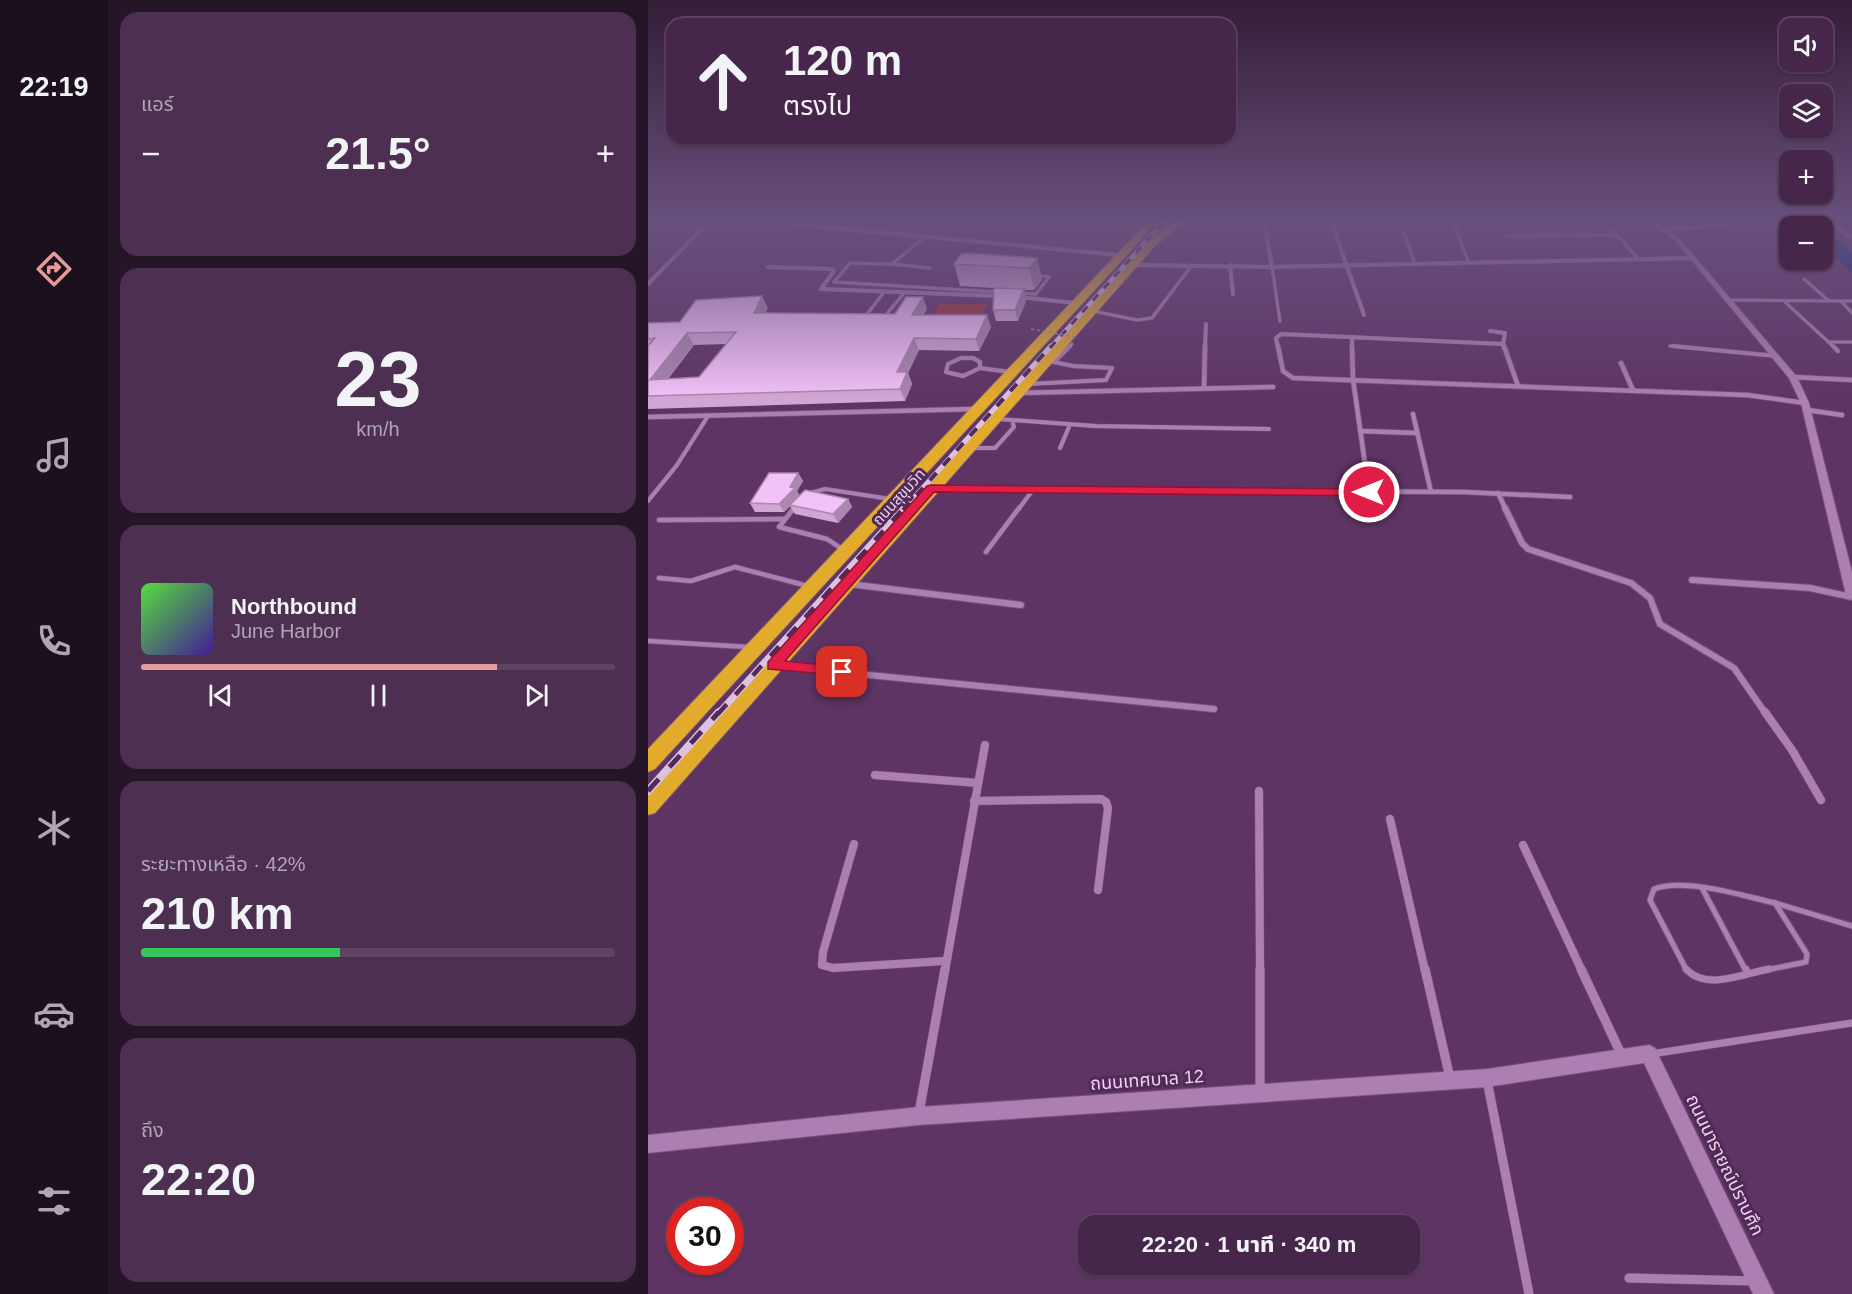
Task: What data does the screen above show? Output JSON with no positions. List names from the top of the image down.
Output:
{
  "streets": {
    "highway": ["ถนนสุขุมวิท"],
    "street": ["ถนนเทศบาล 12", "ถนนนารายณ์ปราบศึก"]
  },
  "crossings": [
    ["ถนนเทศบาล 12", "ถนนนารายณ์ปราบศึก"]
  ],
  "page": {
    "tabs": "22:19",
    "tile": [
      "แอร์",
      ["23", "km/h"],
      ["ระยะทางเหลือ · 42%", "210 km"],
      ["ถึง", "22:20"]
    ],
    "map_buttons": ["+", "−"],
    "turn": ["120 m", "ตรงไป"],
    "heat": ["−", "21.5°", "+"],
    "song": ["Northbound", "June Harbor"],
    "limit": "30",
    "trip": "22:20 · 1 นาที · 340 m"
  }
}
